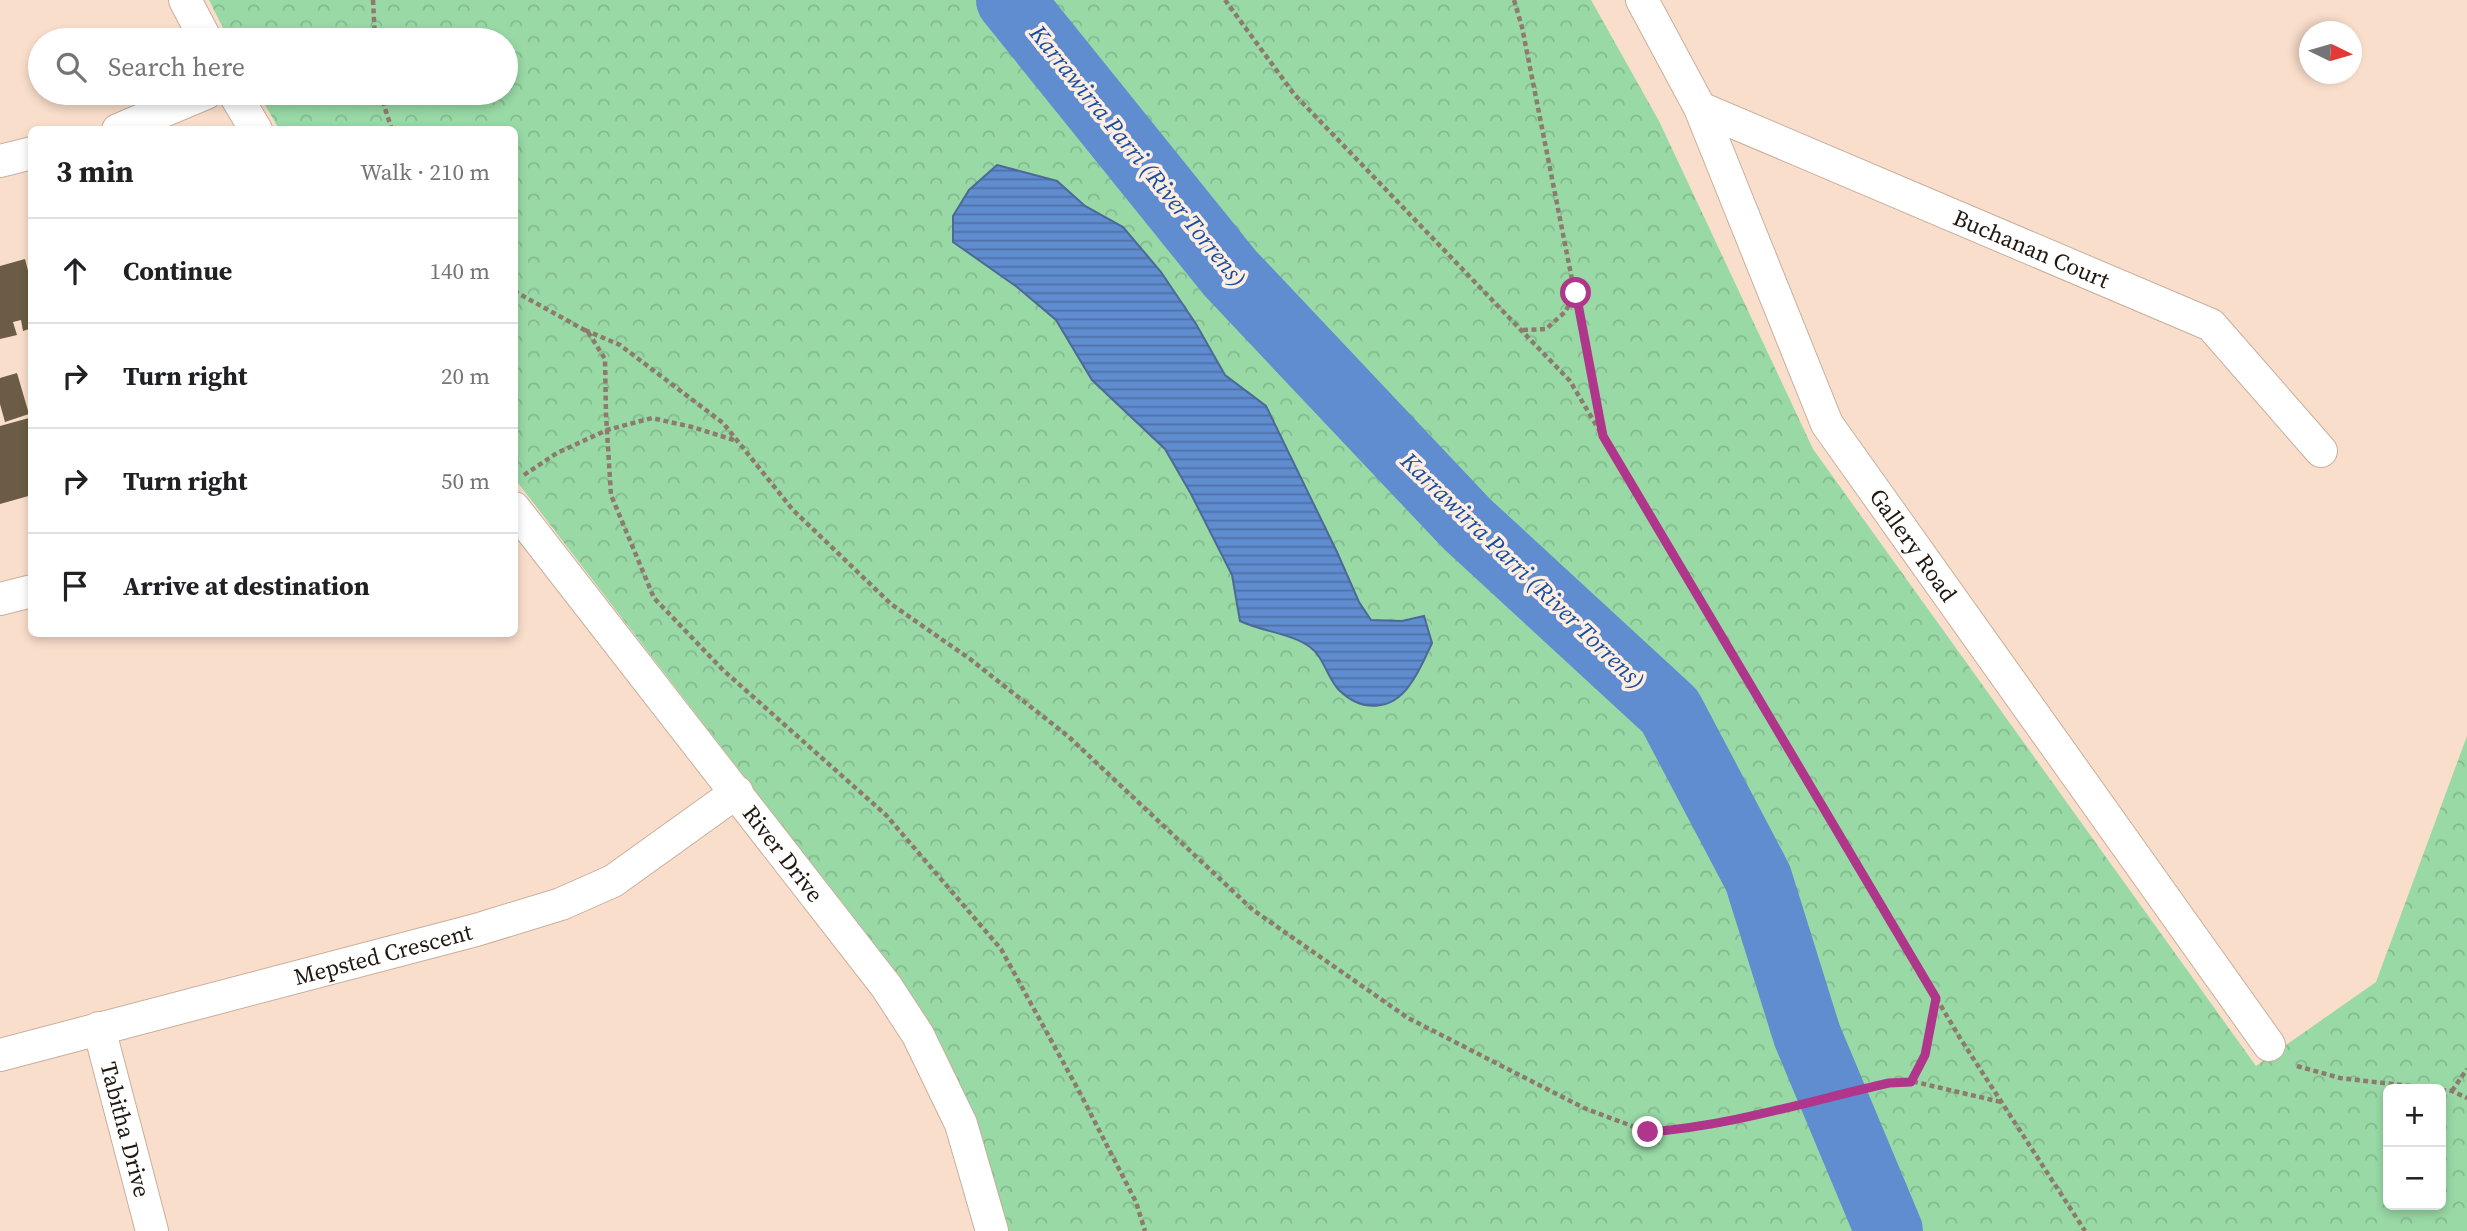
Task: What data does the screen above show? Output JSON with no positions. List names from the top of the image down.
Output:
{
  "streets": {
    "street": [
      "Buchanan Court",
      "Gallery Road",
      "River Drive",
      "Mepsted Crescent",
      "Tabitha Drive"
    ]
  },
  "crossings": [
    ["Buchanan Court", "Gallery Road"],
    ["River Drive", "Mepsted Crescent"],
    ["Mepsted Crescent", "Tabitha Drive"]
  ],
  "water": ["Karrawirra Parri (River Torrens)"],
  "north": "right",
  "page": {
    "search": "Search here",
    "heading": ["3 min", "Walk · 210 m"],
    "list": [
      ["Continue", "140 m"],
      ["Turn right", "20 m"],
      ["Turn right", "50 m"],
      "Arrive at destination"
    ],
    "map_buttons": ["+", "−"]
  }
}
